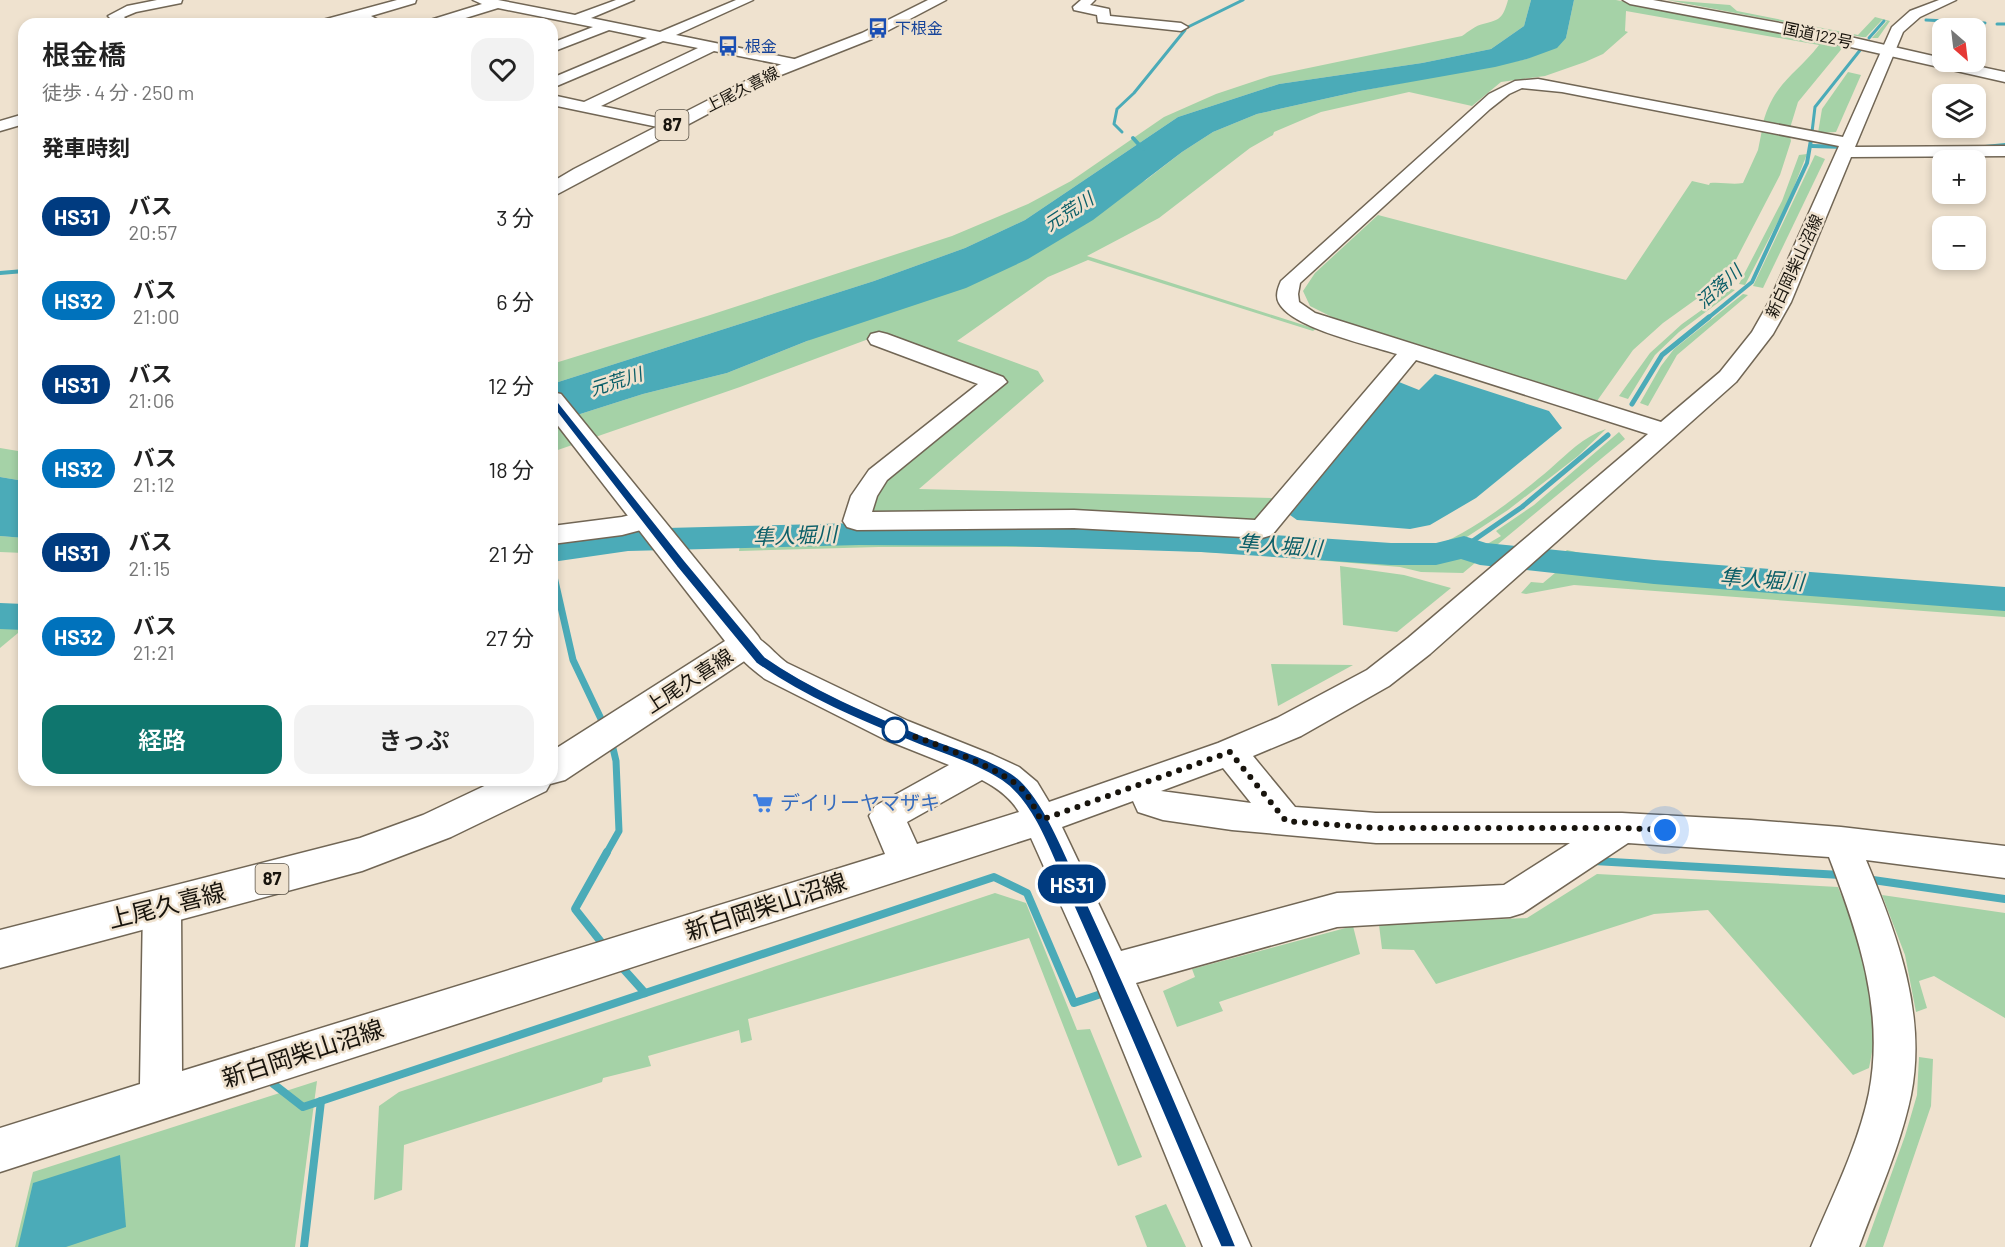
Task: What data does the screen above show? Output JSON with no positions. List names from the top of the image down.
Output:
{
  "streets": {
    "main road": ["国道122号", "上尾久喜線", "87"],
    "street": ["新白岡柴山沼線"]
  },
  "crossings": [
    ["国道122号", "新白岡柴山沼線"]
  ],
  "water": ["元荒川", "沼落川", "隼人堀川"],
  "places": {
    "bus stop": ["下根金", "根金"],
    "supermarket": ["デイリーヤマザキ"]
  },
  "lines": ["bus line HS31"],
  "north": "bottom right",
  "page": {
    "on_map": "HS31",
    "map_buttons": ["+", "−"],
    "heading": [
      ["根金橋", "徒歩 · 4 分 · 250 m"],
      "発車時刻"
    ],
    "list": [
      {
        "mark": "HS31",
        "name": "バス",
        "note": "20:57",
        "value": "3 分"
      },
      {
        "mark": "HS32",
        "name": "バス",
        "note": "21:00",
        "value": "6 分"
      },
      {
        "mark": "HS31",
        "name": "バス",
        "note": "21:06",
        "value": "12 分"
      },
      {
        "mark": "HS32",
        "name": "バス",
        "note": "21:12",
        "value": "18 分"
      },
      {
        "mark": "HS31",
        "name": "バス",
        "note": "21:15",
        "value": "21 分"
      },
      {
        "mark": "HS32",
        "name": "バス",
        "note": "21:21",
        "value": "27 分"
      }
    ],
    "buttons": ["経路", "きっぷ"]
  }
}
